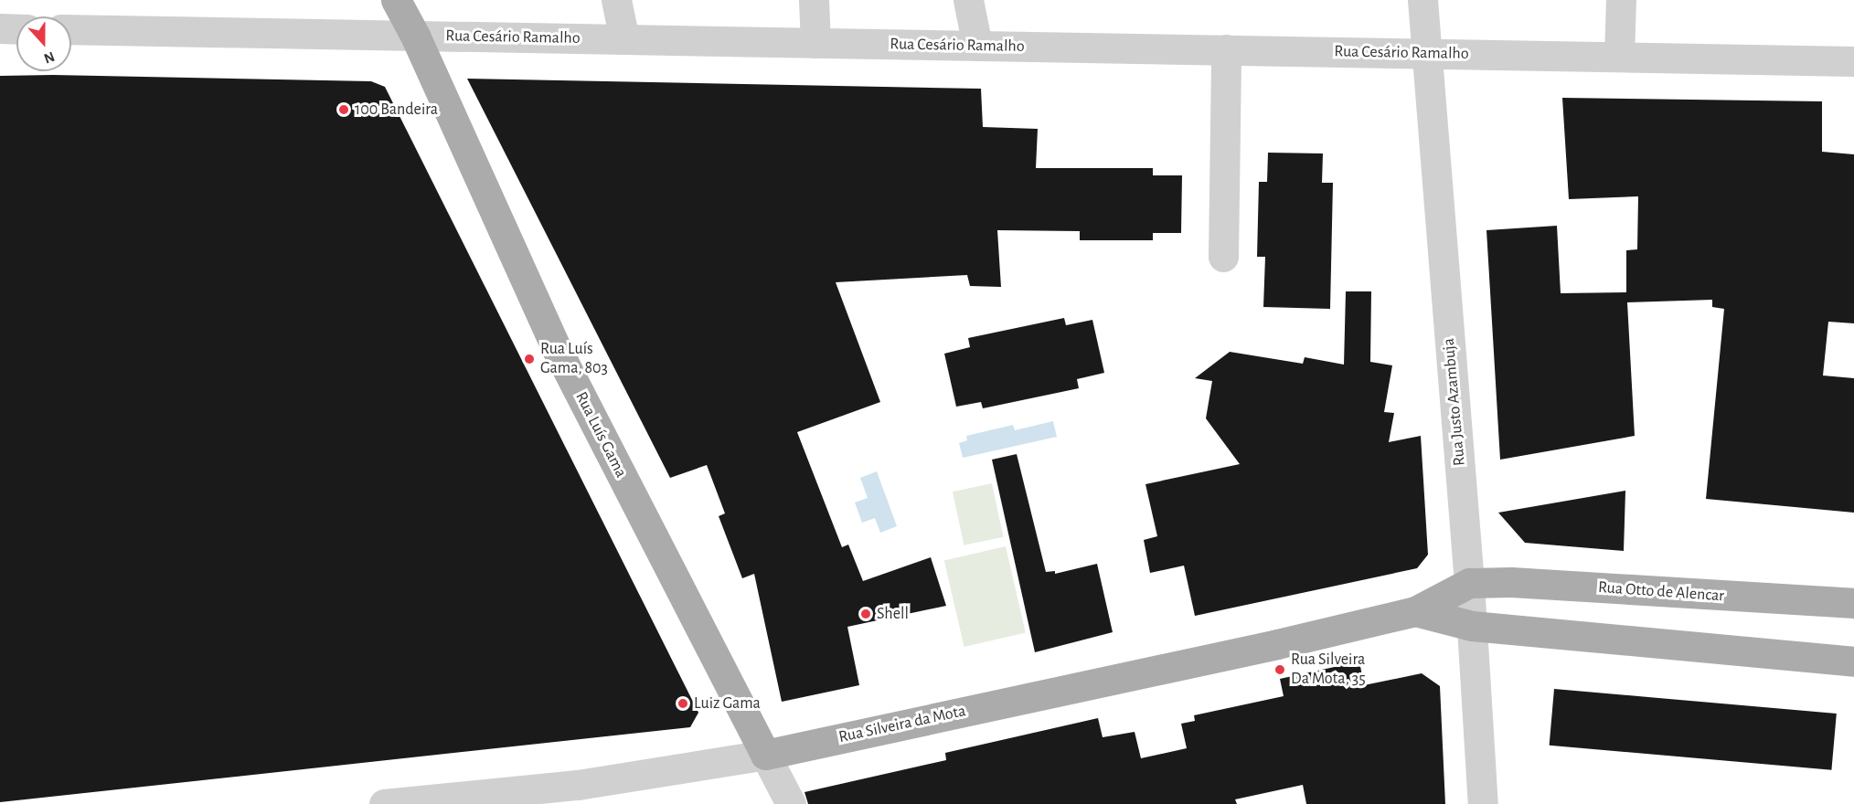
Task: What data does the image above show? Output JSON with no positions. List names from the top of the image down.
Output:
{
  "streets": {
    "main road": ["Rua Luís Gama", "Rua Otto de Alencar", "Rua Silveira da Mota"],
    "street": ["Rua Cesário Ramalho", "Rua Justo Azambuja"]
  },
  "crossings": [
    ["Rua Cesário Ramalho", "Rua Justo Azambuja"],
    ["Rua Cesário Ramalho", "Rua Luís Gama"],
    ["Rua Justo Azambuja", "Rua Otto de Alencar"],
    ["Rua Justo Azambuja", "Rua Silveira da Mota"],
    ["Rua Luís Gama", "Rua Silveira da Mota"],
    ["Rua Otto de Alencar", "Rua Silveira da Mota"]
  ],
  "places": [
    "100 Bandeira",
    "Rua Luís Gama, 803",
    "Shell",
    "Rua Silveira Da Mota, 35",
    "Luiz Gama"
  ],
  "north": "bottom"
}
